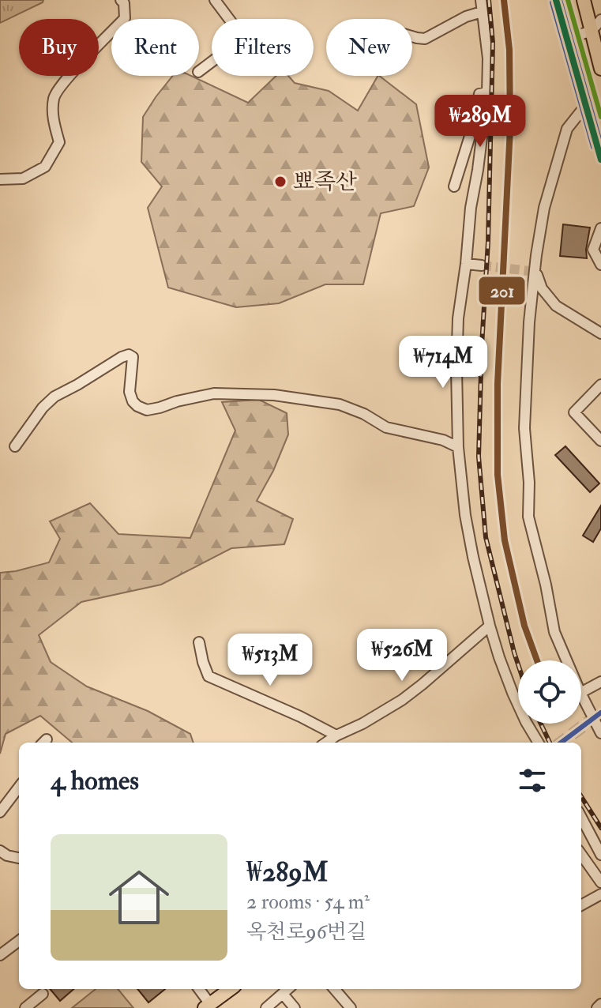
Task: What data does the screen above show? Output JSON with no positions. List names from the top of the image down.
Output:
{
  "places": ["뾰족산"],
  "lines": ["transit line 201"],
  "page": {
    "chip": [
      "Buy",
      "Rent",
      "Filters",
      "New"
    ],
    "price": [
      "₩289M",
      "₩714M",
      "₩526M",
      "₩513M"
    ],
    "heading": "4 homes",
    "list": [
      {
        "name": "₩289M",
        "note": "2 rooms · 54 m² · 옥천로96번길"
      }
    ]
  }
}
